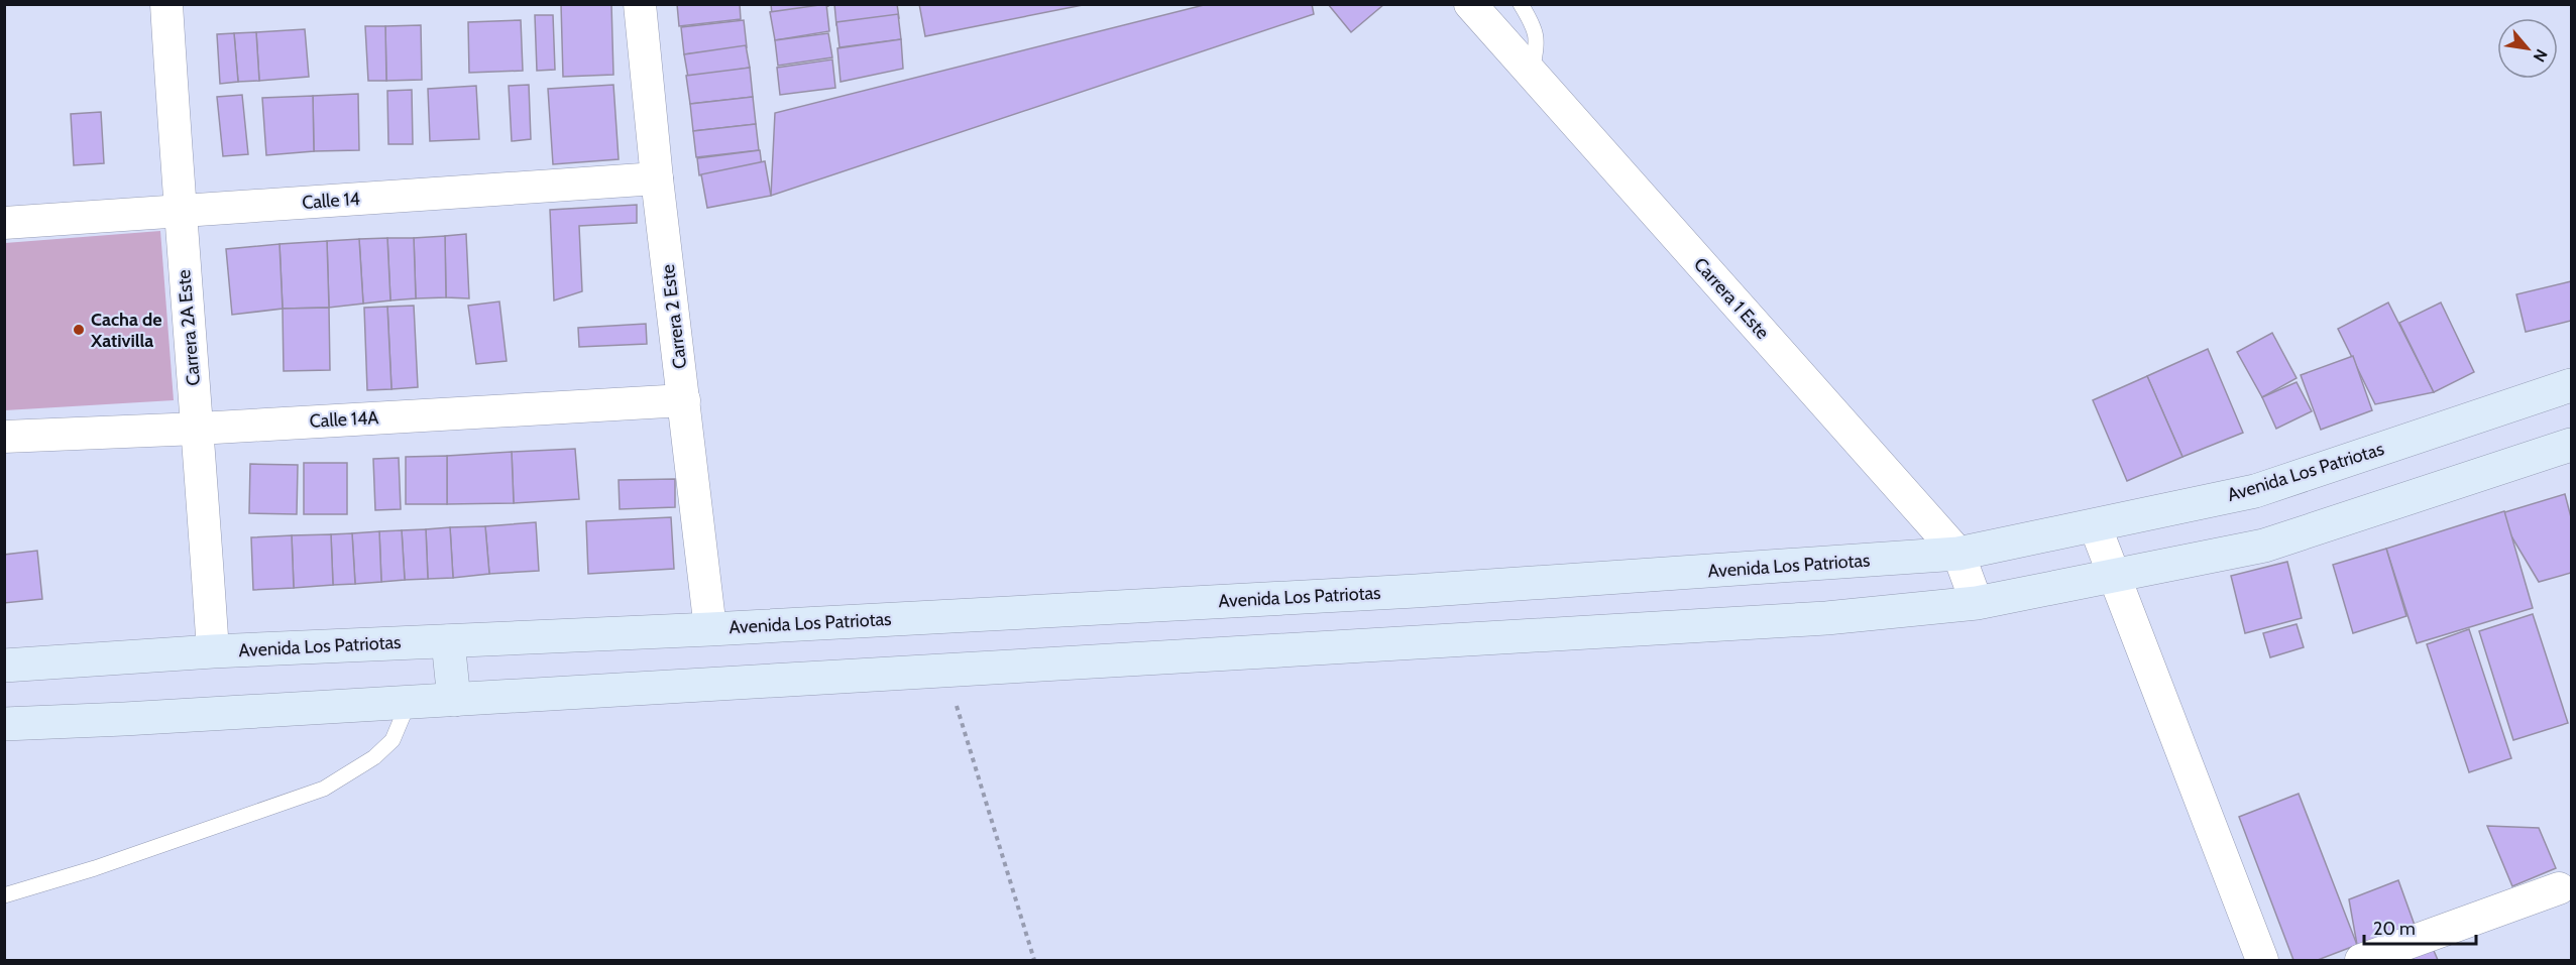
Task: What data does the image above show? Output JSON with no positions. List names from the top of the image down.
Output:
{
  "streets": {
    "main road": ["Avenida Los Patriotas"],
    "street": [
      "Calle 14",
      "Carrera 1 Este",
      "Carrera 2 Este",
      "Carrera 2A Este",
      "Calle 14A"
    ]
  },
  "crossings": [
    ["Calle 14", "Carrera 2 Este"],
    ["Calle 14", "Carrera 2A Este"],
    ["Carrera 1 Este", "Avenida Los Patriotas"],
    ["Carrera 2 Este", "Calle 14A"],
    ["Carrera 2 Este", "Avenida Los Patriotas"],
    ["Carrera 2A Este", "Calle 14A"],
    ["Carrera 2A Este", "Avenida Los Patriotas"]
  ],
  "places": ["Cacha de Xativilla"],
  "scale_bar": "20 m",
  "north": "bottom right"
}
